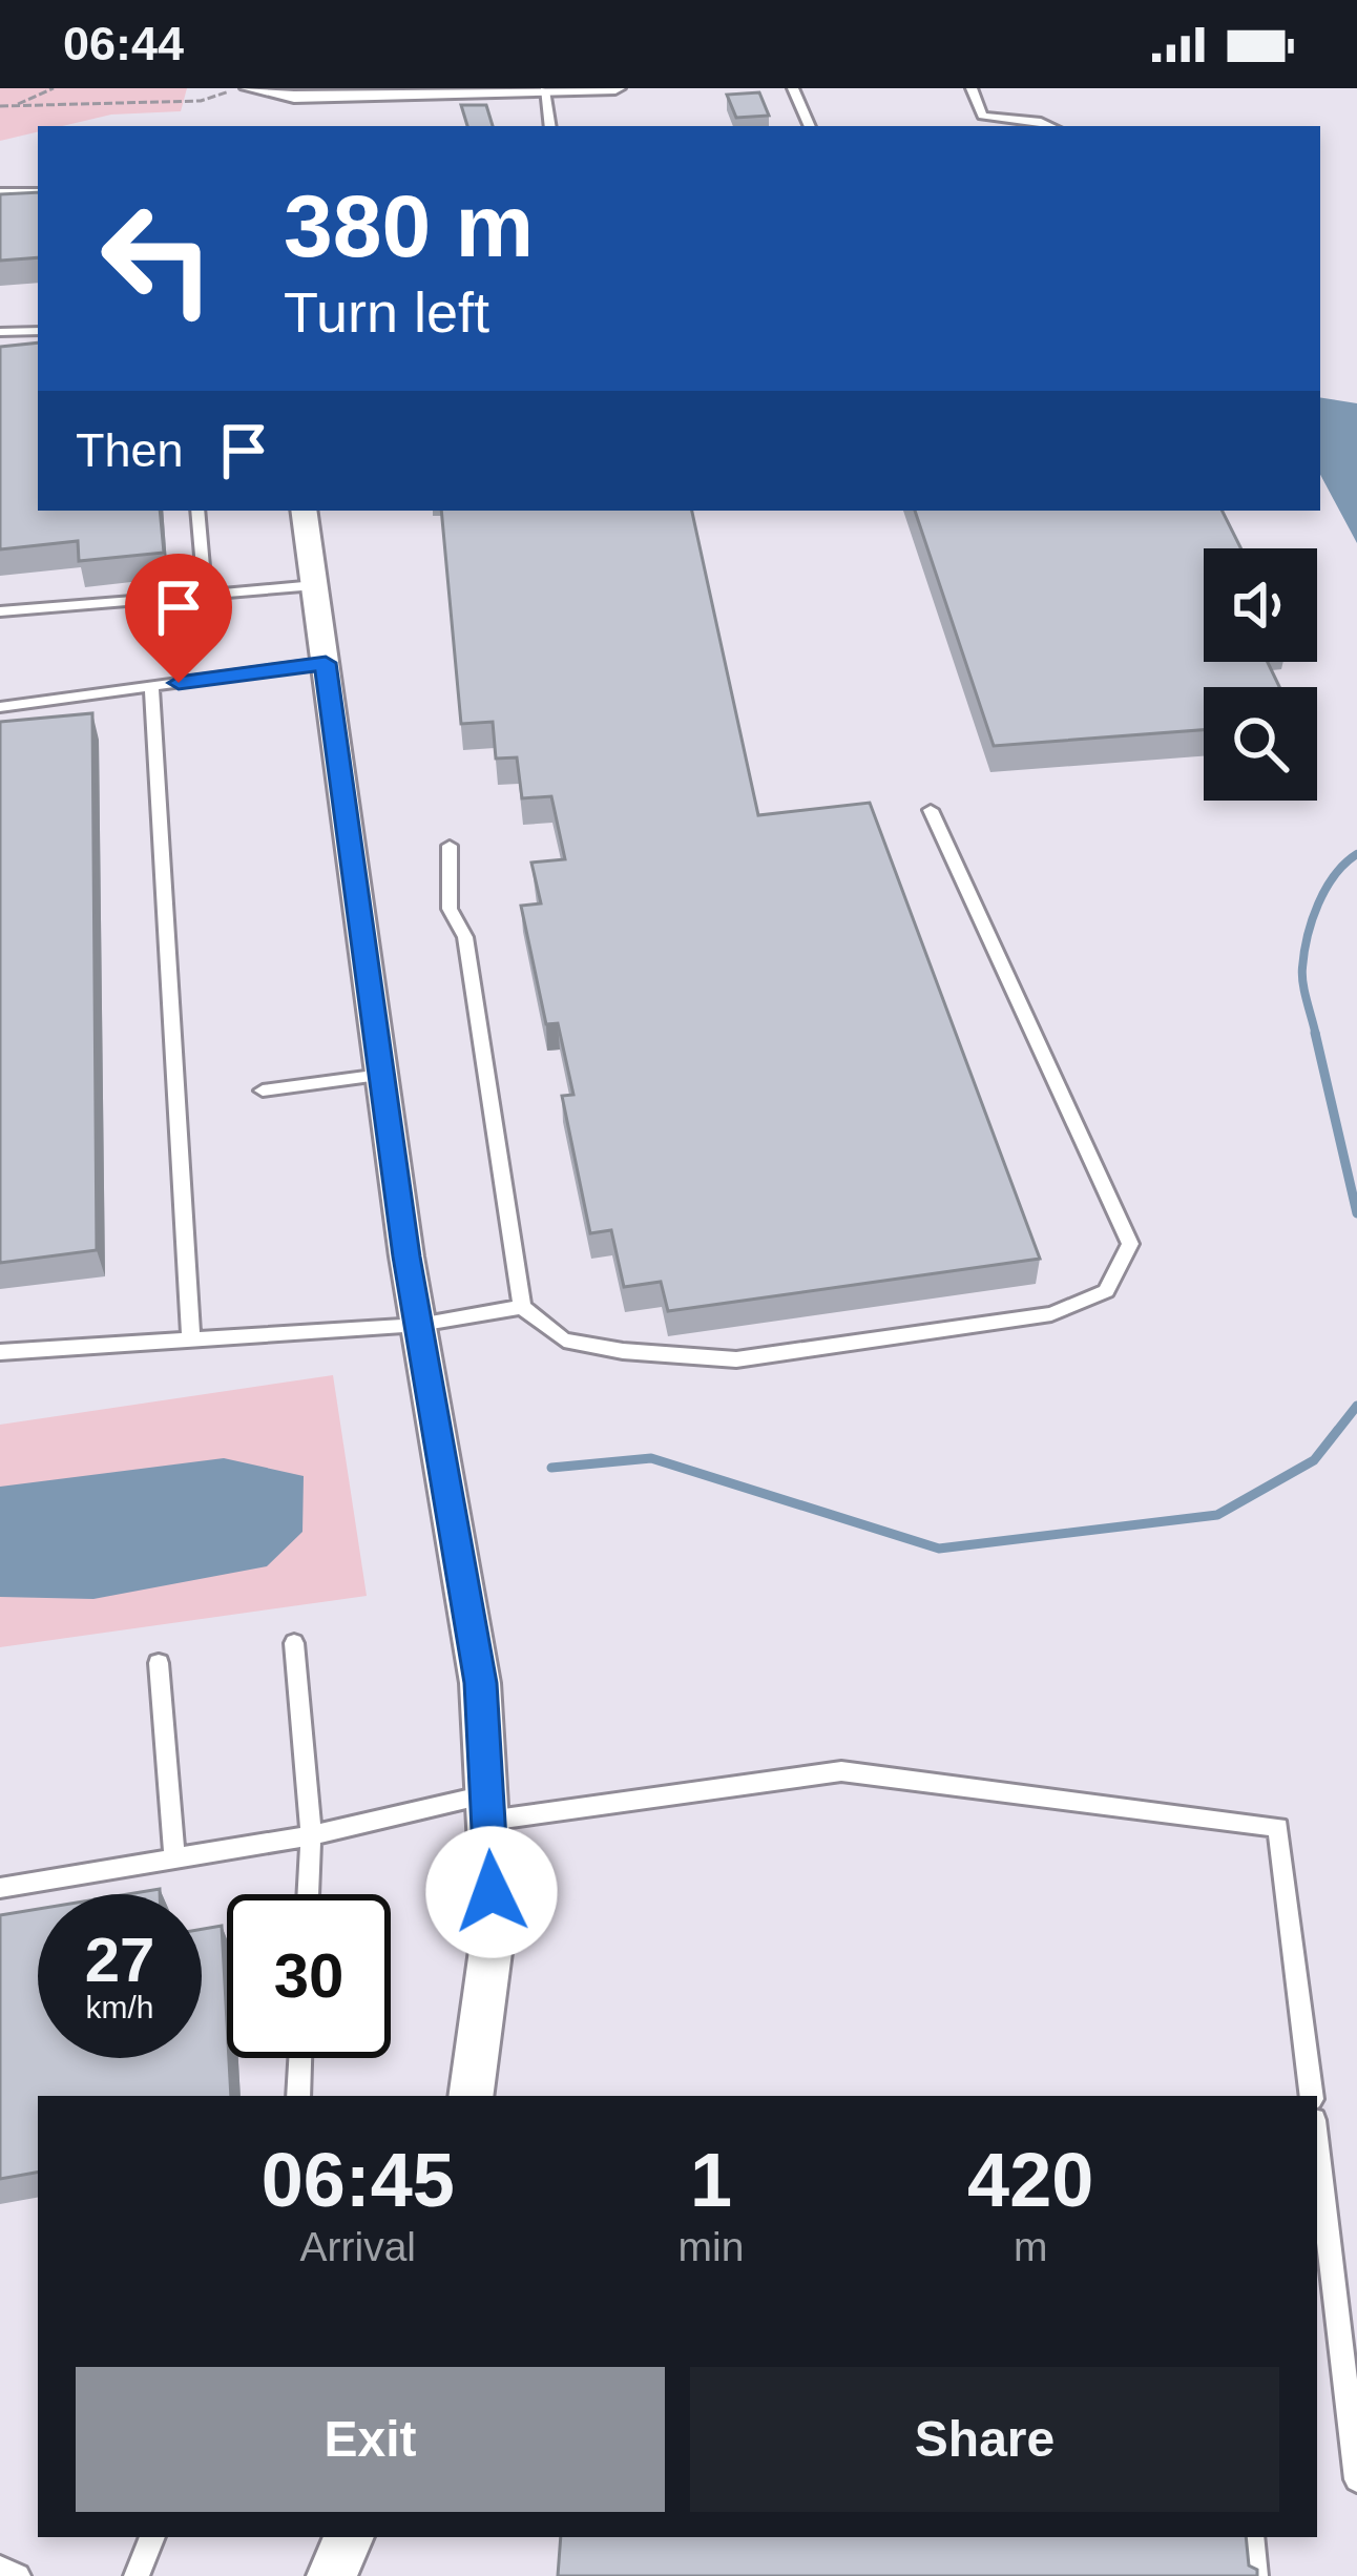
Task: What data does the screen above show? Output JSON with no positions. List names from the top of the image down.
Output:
{
  "page": {
    "status": "06:44",
    "turn": ["380 m", "Turn left"],
    "then": "Then",
    "speed": "27 km/h",
    "limit": "30",
    "eta": [
      "06:45",
      "Arrival",
      "1",
      "min",
      "420",
      "m"
    ],
    "buttons": ["Exit", "Share"]
  }
}
